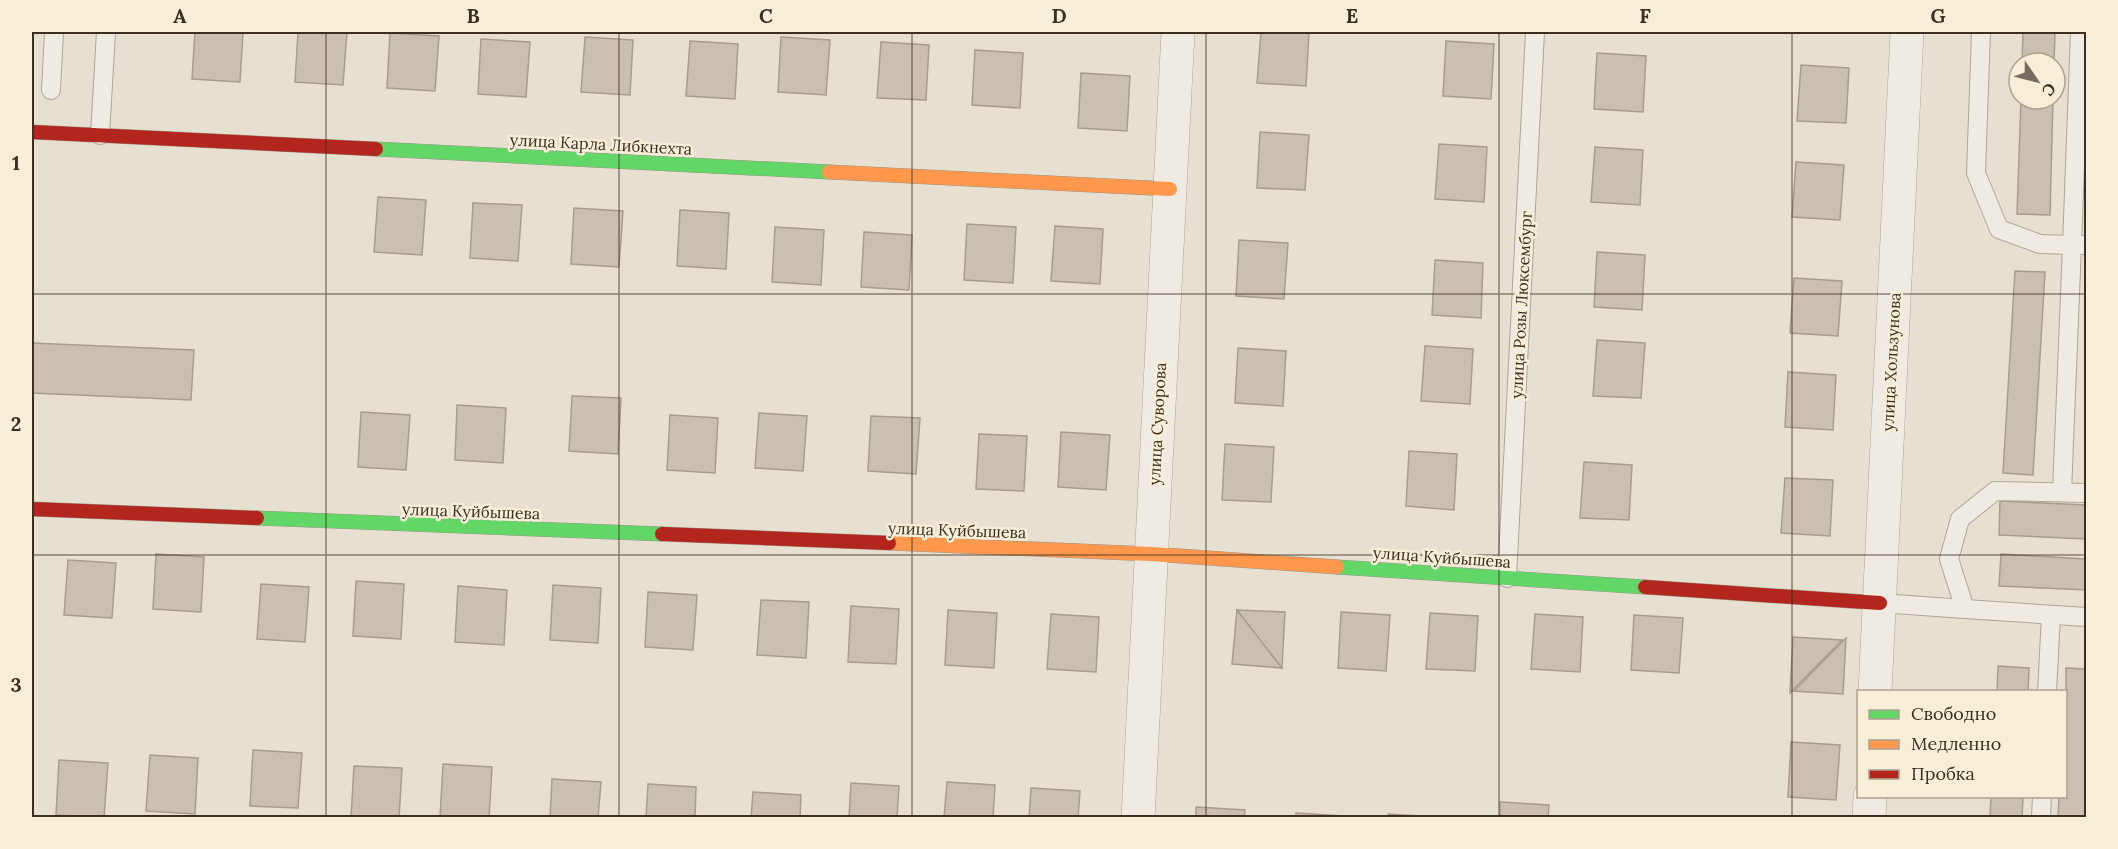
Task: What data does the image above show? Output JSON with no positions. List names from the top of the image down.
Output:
{
  "streets": {
    "street": [
      "улица Карла Либкнехта",
      "улица Хользунова",
      "улица Суворова",
      "улица Куйбышева"
    ],
    "lane": ["улица Розы Люксембург"]
  },
  "crossings": [
    ["улица Карла Либкнехта", "улица Суворова"],
    ["улица Розы Люксембург", "улица Куйбышева"],
    ["улица Хользунова", "улица Куйбышева"],
    ["улица Суворова", "улица Куйбышева"]
  ],
  "legend": ["Свободно", "Медленно", "Пробка"],
  "north": "bottom right",
  "grid": {
    "columns": [
      "A",
      "B",
      "C",
      "D",
      "E",
      "F",
      "G"
    ],
    "rows": ["1", "2", "3"]
  }
}
